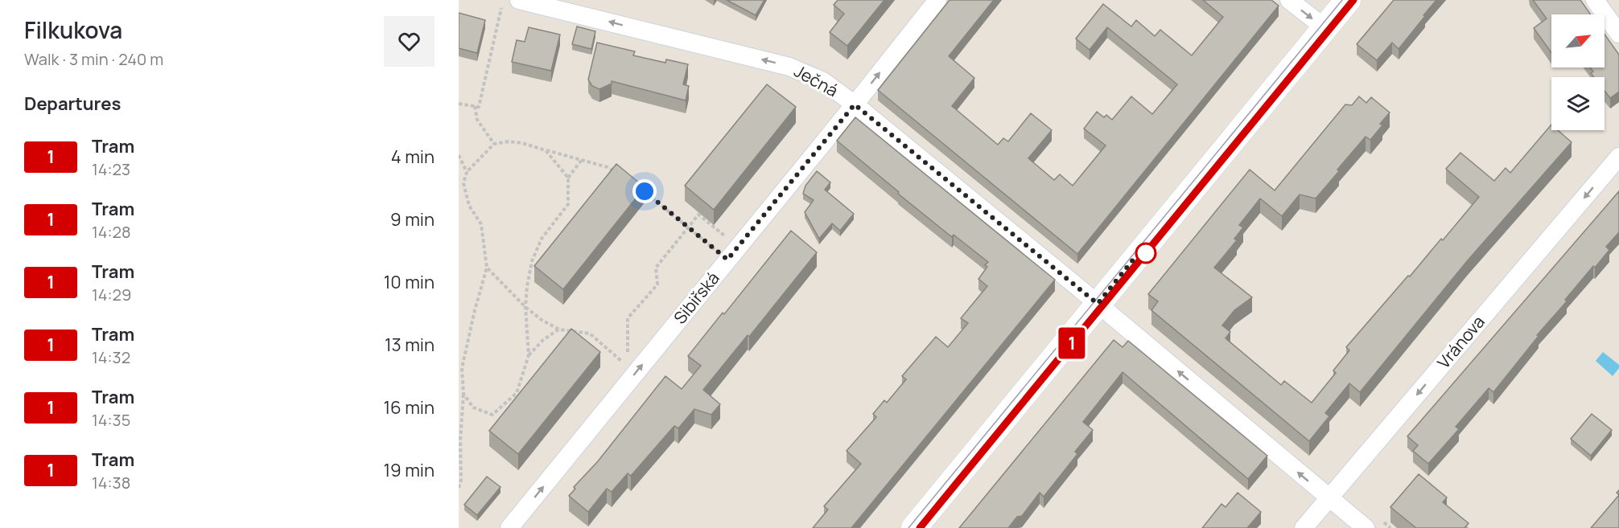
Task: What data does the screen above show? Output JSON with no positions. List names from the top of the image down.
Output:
{
  "streets": {
    "street": ["Ječná", "Sibiřská", "Vránova"]
  },
  "crossings": [
    ["Ječná", "Sibiřská"],
    ["Ječná", "Vránova"]
  ],
  "one_way": ["Ječná", "Sibiřská", "Vránova"],
  "lines": ["tram line 1"],
  "north": "top right",
  "page": {
    "heading": [
      ["Filkukova", "Walk · 3 min · 240 m"],
      "Departures"
    ],
    "on_map": "1",
    "list": [
      {
        "mark": "1",
        "name": "Tram",
        "note": "14:23",
        "value": "4 min"
      },
      {
        "mark": "1",
        "name": "Tram",
        "note": "14:28",
        "value": "9 min"
      },
      {
        "mark": "1",
        "name": "Tram",
        "note": "14:29",
        "value": "10 min"
      },
      {
        "mark": "1",
        "name": "Tram",
        "note": "14:32",
        "value": "13 min"
      },
      {
        "mark": "1",
        "name": "Tram",
        "note": "14:35",
        "value": "16 min"
      },
      {
        "mark": "1",
        "name": "Tram",
        "note": "14:38",
        "value": "19 min"
      }
    ]
  }
}
